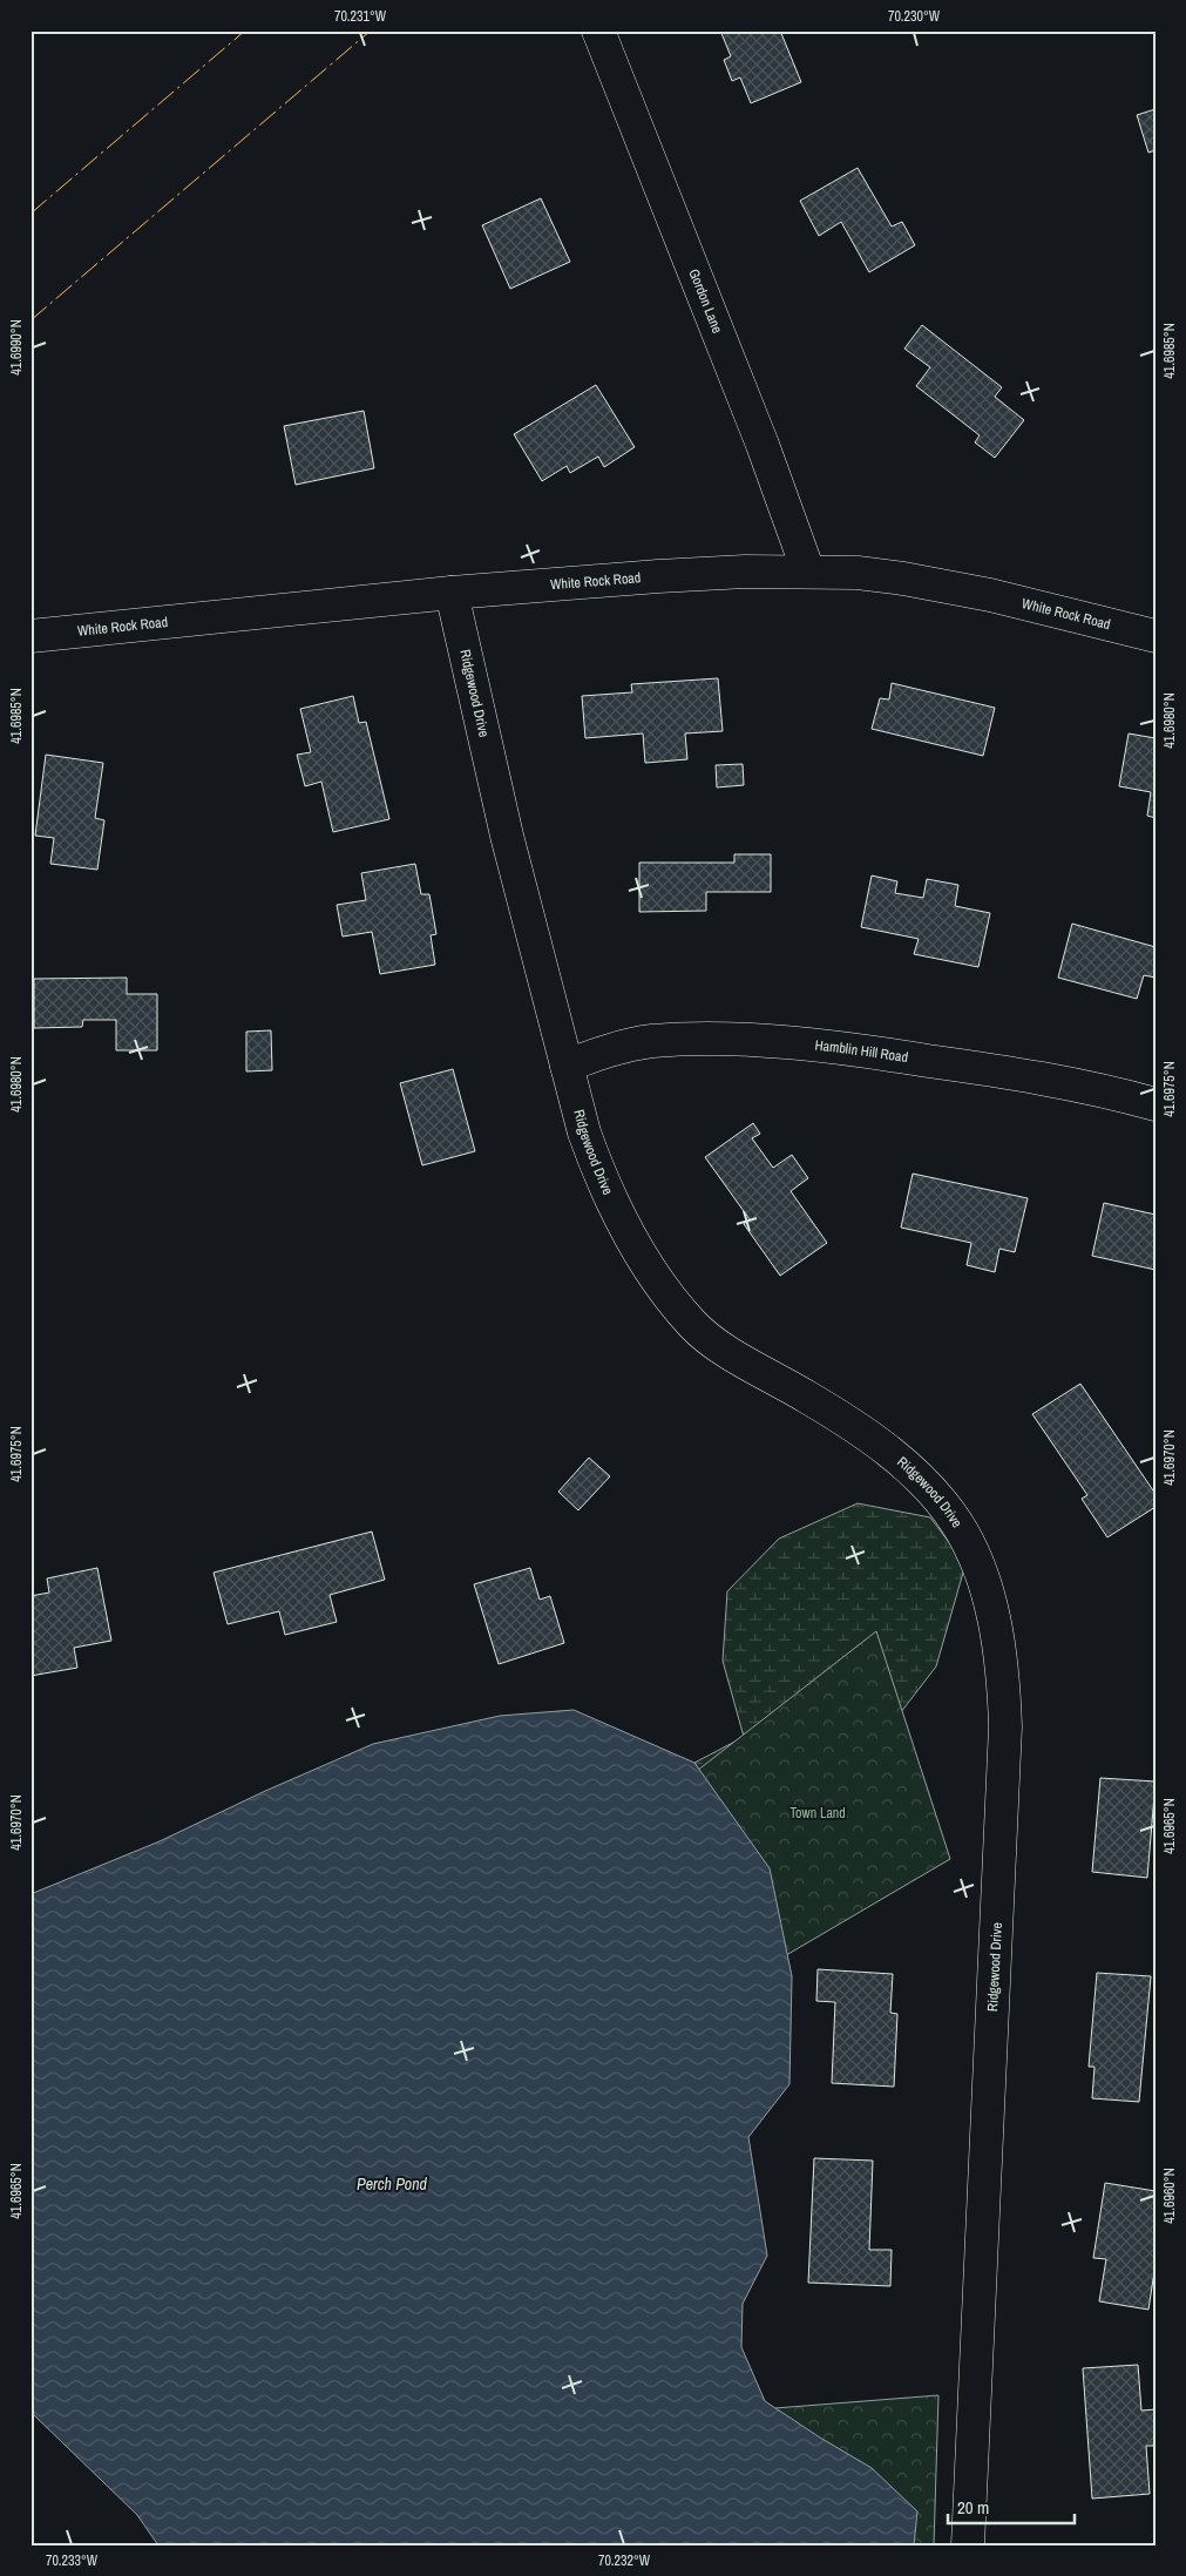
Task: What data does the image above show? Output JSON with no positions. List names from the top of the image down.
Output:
{
  "streets": {
    "street": [
      "Gordon Lane",
      "White Rock Road",
      "Ridgewood Drive",
      "Hamblin Hill Road"
    ]
  },
  "crossings": [
    ["Gordon Lane", "White Rock Road"],
    ["White Rock Road", "Ridgewood Drive"],
    ["Ridgewood Drive", "Hamblin Hill Road"]
  ],
  "water": ["Perch Pond"],
  "parks": ["Town Land"],
  "scale_bar": "20 m",
  "coordinates": [
    "70.231°W",
    "70.230°W",
    "41.6990°N",
    "41.6985°N",
    "41.6980°N",
    "41.6975°N",
    "41.6970°N",
    "41.6965°N",
    "41.6960°N",
    "70.233°W",
    "70.232°W"
  ]
}
